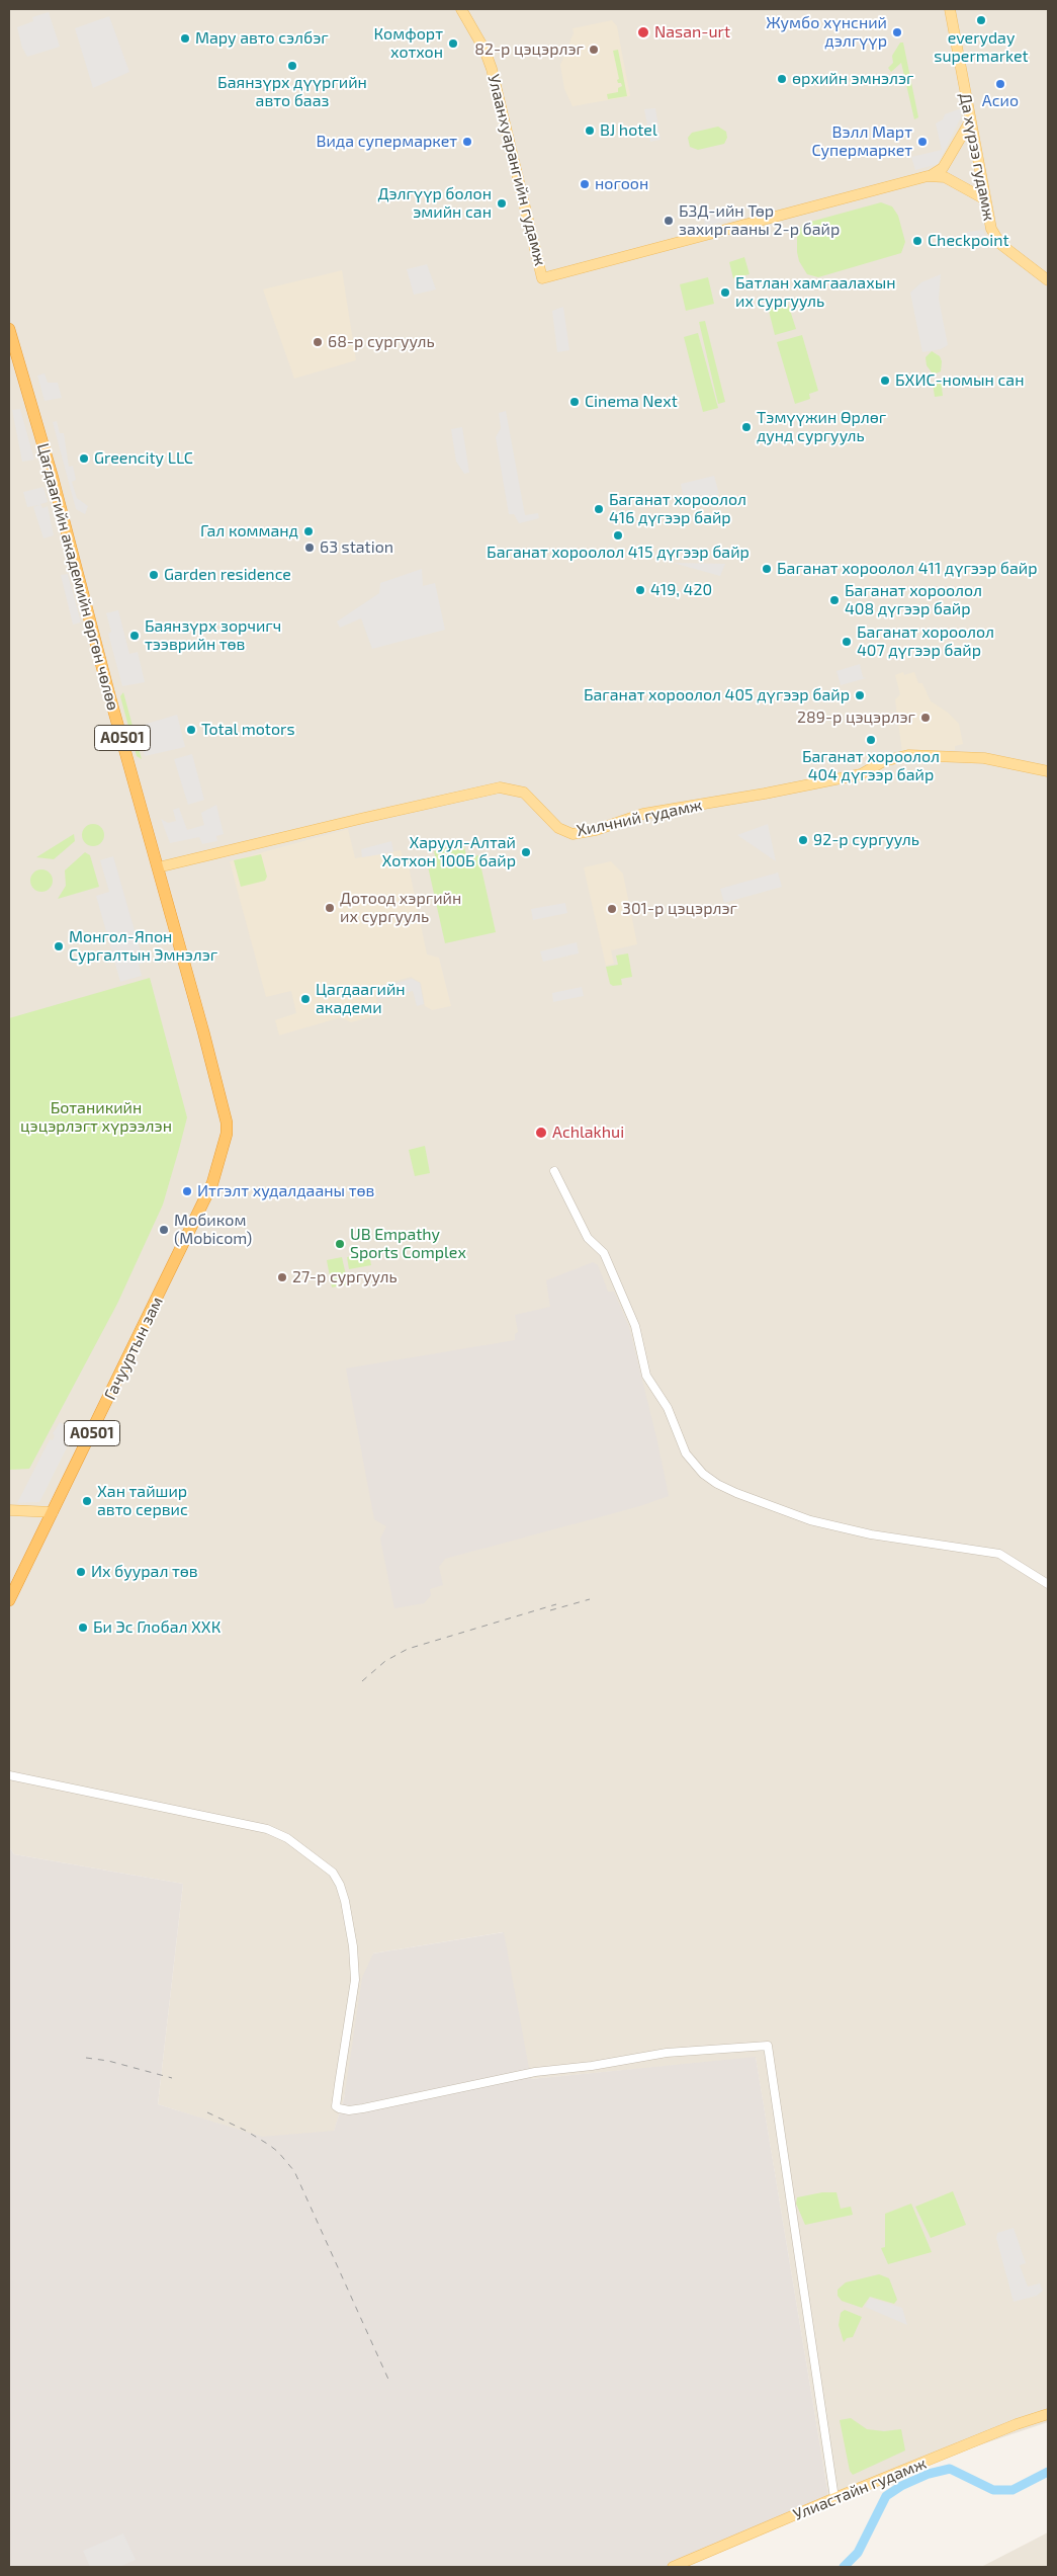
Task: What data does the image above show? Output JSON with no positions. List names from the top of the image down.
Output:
{
  "streets": {
    "highway": ["Цагдаагийн академийн өргөн чөлөө", "A0501", "Гачууртын зам"],
    "main road": [
      "Да хүрээ гудамж",
      "Улаанхуарангийн гудамж",
      "Хилчний гудамж",
      "Улиастайн гудамж"
    ]
  },
  "crossings": [
    ["Цагдаагийн академийн өргөн чөлөө", "Хилчний гудамж"],
    ["Цагдаагийн академийн өргөн чөлөө", "Гачууртын зам"]
  ],
  "parks": ["Ботаникийн цэцэрлэгт хүрээлэн"],
  "places": [
    "everyday supermarket",
    "Nasan-urt",
    "Жумбо хүнсний дэлгүүр",
    "Мару авто сэлбэг",
    "Комфорт хотхон",
    "82-р цэцэрлэг",
    "Баянзүрх дүүргийн авто бааз",
    "өрхийн эмнэлэг",
    "Асио",
    "BJ hotel",
    "Вида супермаркет",
    "Вэлл Март Супермаркет",
    "ногоон",
    "Дэлгүүр болон эмийн сан",
    "БЗД-ийн Төр захиргааны 2-р байр",
    "Checkpoint",
    "Батлан хамгаалахын их сургууль",
    "68-р сургууль",
    "БХИС-номын сан",
    "Cinema Next",
    "Тэмүүжин Өрлөг дунд сургууль",
    "Greencity LLC",
    "Баганат хороолол 416 дүгээр байр",
    "Гал комманд",
    "Баганат хороолол 415 дүгээр байр",
    "63 station",
    "Баганат хороолол 411 дүгээр байр",
    "Garden residence",
    "419, 420",
    "Баганат хороолол 408 дүгээр байр",
    "Баянзүрх зорчигч тээврийн төв",
    "Баганат хороолол 407 дүгээр байр",
    "Баганат хороолол 405 дүгээр байр",
    "289-р цэцэрлэг",
    "Total motors",
    "Баганат хороолол 404 дүгээр байр",
    "92-р сургууль",
    "Харуул-Алтай Хотхон 100Б байр",
    "Дотоод хэргийн их сургууль",
    "301-р цэцэрлэг",
    "Монгол-Япон Сургалтын Эмнэлэг",
    "Цагдаагийн академи",
    "Achlakhui",
    "Итгэлт худалдааны төв",
    "Мобиком (Mobicom)",
    "UB Empathy Sports Complex",
    "27-р сургууль",
    "Хан тайшир авто сервис",
    "Их буурал төв",
    "Би Эс Глобал ХХК"
  ]
}
